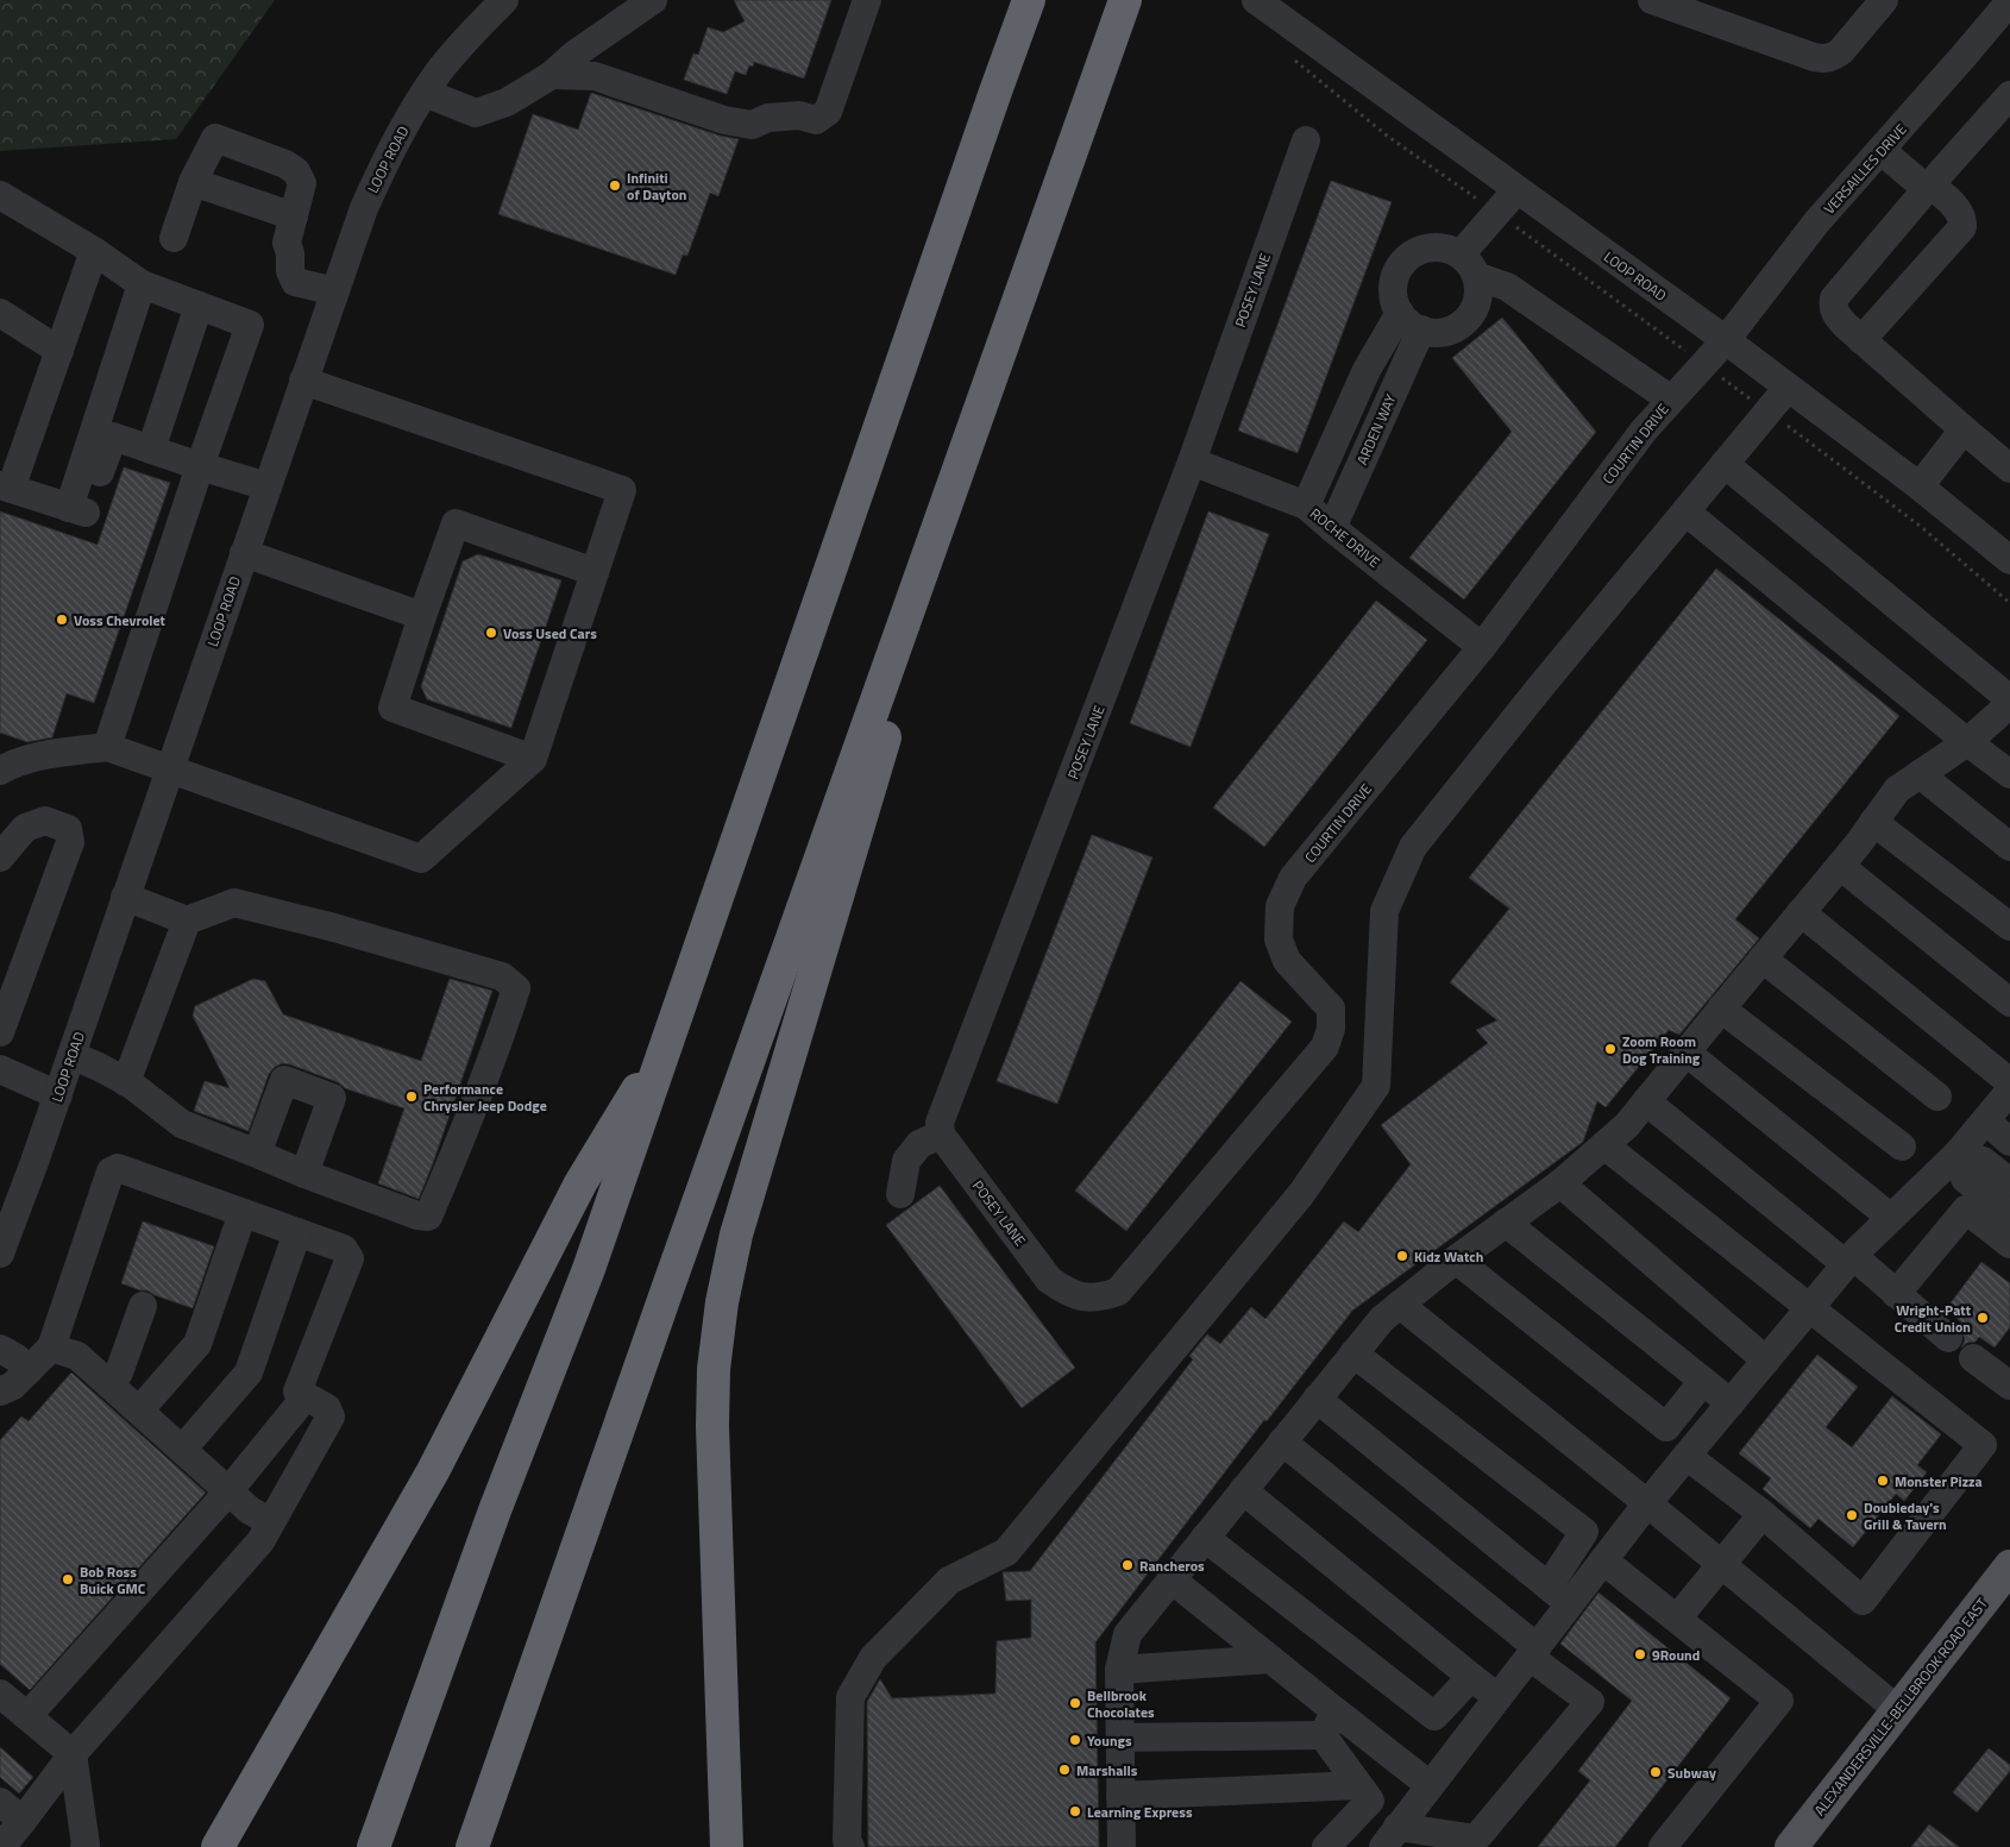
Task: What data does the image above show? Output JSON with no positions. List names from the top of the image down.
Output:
{
  "streets": {
    "main road": ["ALEXANDERSVILLE-BELLBROOK ROAD EAST"],
    "street": [
      "LOOP ROAD",
      "VERSAILLES DRIVE",
      "POSEY LANE",
      "ARDEN WAY",
      "COURTIN DRIVE",
      "ROCHE DRIVE"
    ]
  },
  "crossings": [
    ["LOOP ROAD", "VERSAILLES DRIVE"],
    ["LOOP ROAD", "COURTIN DRIVE"],
    ["VERSAILLES DRIVE", "COURTIN DRIVE"],
    ["POSEY LANE", "COURTIN DRIVE"],
    ["POSEY LANE", "ROCHE DRIVE"],
    ["ARDEN WAY", "ROCHE DRIVE"],
    ["COURTIN DRIVE", "ROCHE DRIVE"]
  ],
  "places": [
    "Infiniti of Dayton",
    "Voss Chevrolet",
    "Voss Used Cars",
    "Zoom Room Dog Training",
    "Performance Chrysler Jeep Dodge",
    "Kidz Watch",
    "Wright-Patt Credit Union",
    "Monster Pizza",
    "Doubleday's Grill & Tavern",
    "Rancheros",
    "Bob Ross Buick GMC",
    "9Round",
    "Bellbrook Chocolates",
    "Youngs",
    "Marshalls",
    "Subway",
    "Learning Express"
  ]
}
